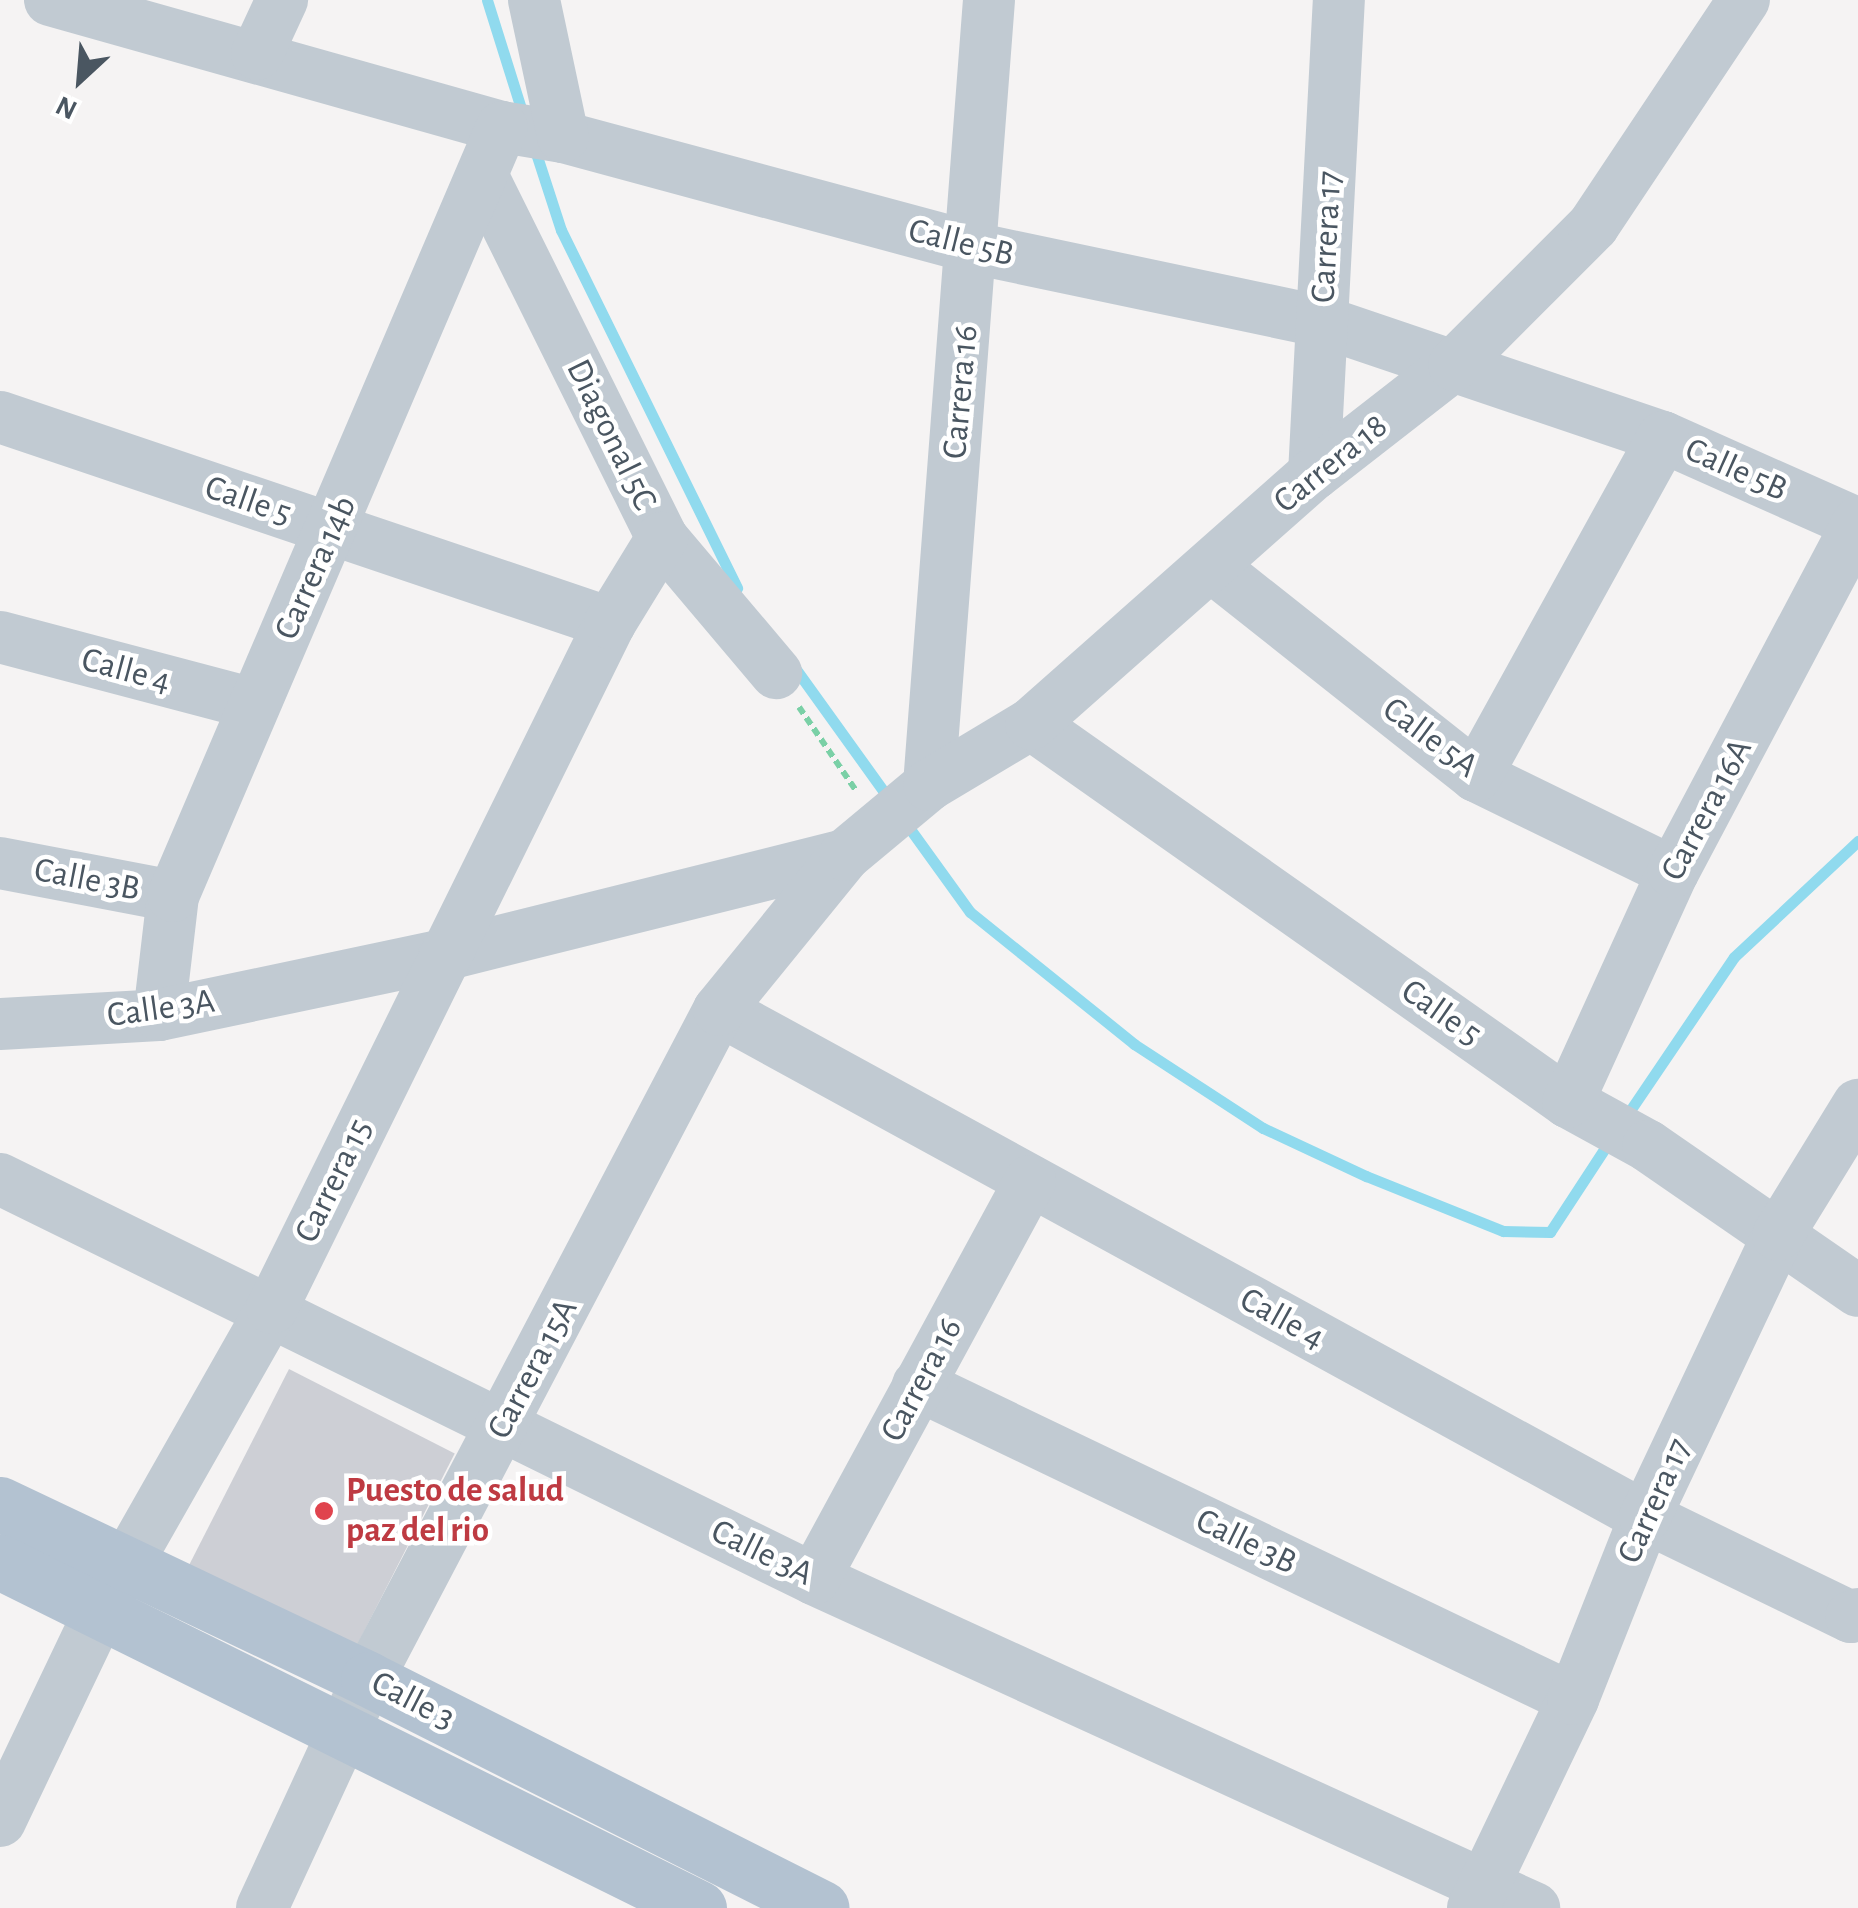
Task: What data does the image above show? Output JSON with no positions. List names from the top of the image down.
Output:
{
  "streets": {
    "main road": ["Calle 3"],
    "street": [
      "Carrera 17",
      "Calle 5B",
      "Carrera 16",
      "Diagonal 5C",
      "Carrera 18",
      "Calle 5",
      "Carrera 14b",
      "Calle 4",
      "Calle 5A",
      "Carrera 16A",
      "Calle 3B",
      "Calle 3A",
      "Carrera 15",
      "Carrera 15A"
    ]
  },
  "crossings": [
    ["Carrera 17", "Calle 5B"],
    ["Carrera 17", "Carrera 18"],
    ["Carrera 17", "Calle 5"],
    ["Carrera 17", "Calle 4"],
    ["Carrera 17", "Calle 3B"],
    ["Carrera 17", "Calle 3A"],
    ["Calle 5B", "Carrera 16"],
    ["Calle 5B", "Carrera 18"],
    ["Calle 5B", "Carrera 14b"],
    ["Calle 5B", "Carrera 16A"],
    ["Carrera 16", "Carrera 18"],
    ["Carrera 16", "Calle 4"],
    ["Carrera 16", "Calle 3B"],
    ["Carrera 16", "Calle 3A"],
    ["Carrera 16", "Carrera 15A"],
    ["Diagonal 5C", "Carrera 14b"],
    ["Diagonal 5C", "Carrera 15"],
    ["Carrera 18", "Calle 5"],
    ["Carrera 18", "Calle 5A"],
    ["Carrera 18", "Calle 3A"],
    ["Carrera 18", "Carrera 15A"],
    ["Calle 5", "Carrera 14b"],
    ["Calle 5", "Carrera 16A"],
    ["Calle 5", "Carrera 15"],
    ["Carrera 14b", "Calle 4"],
    ["Carrera 14b", "Calle 3B"],
    ["Carrera 14b", "Calle 3A"],
    ["Calle 4", "Carrera 15A"],
    ["Calle 5A", "Carrera 16A"],
    ["Calle 3A", "Carrera 15"],
    ["Calle 3A", "Carrera 15A"],
    ["Carrera 15", "Calle 3"],
    ["Carrera 15A", "Calle 3"]
  ],
  "places": ["Puesto de salud paz del rio"],
  "north": "bottom left"
}
